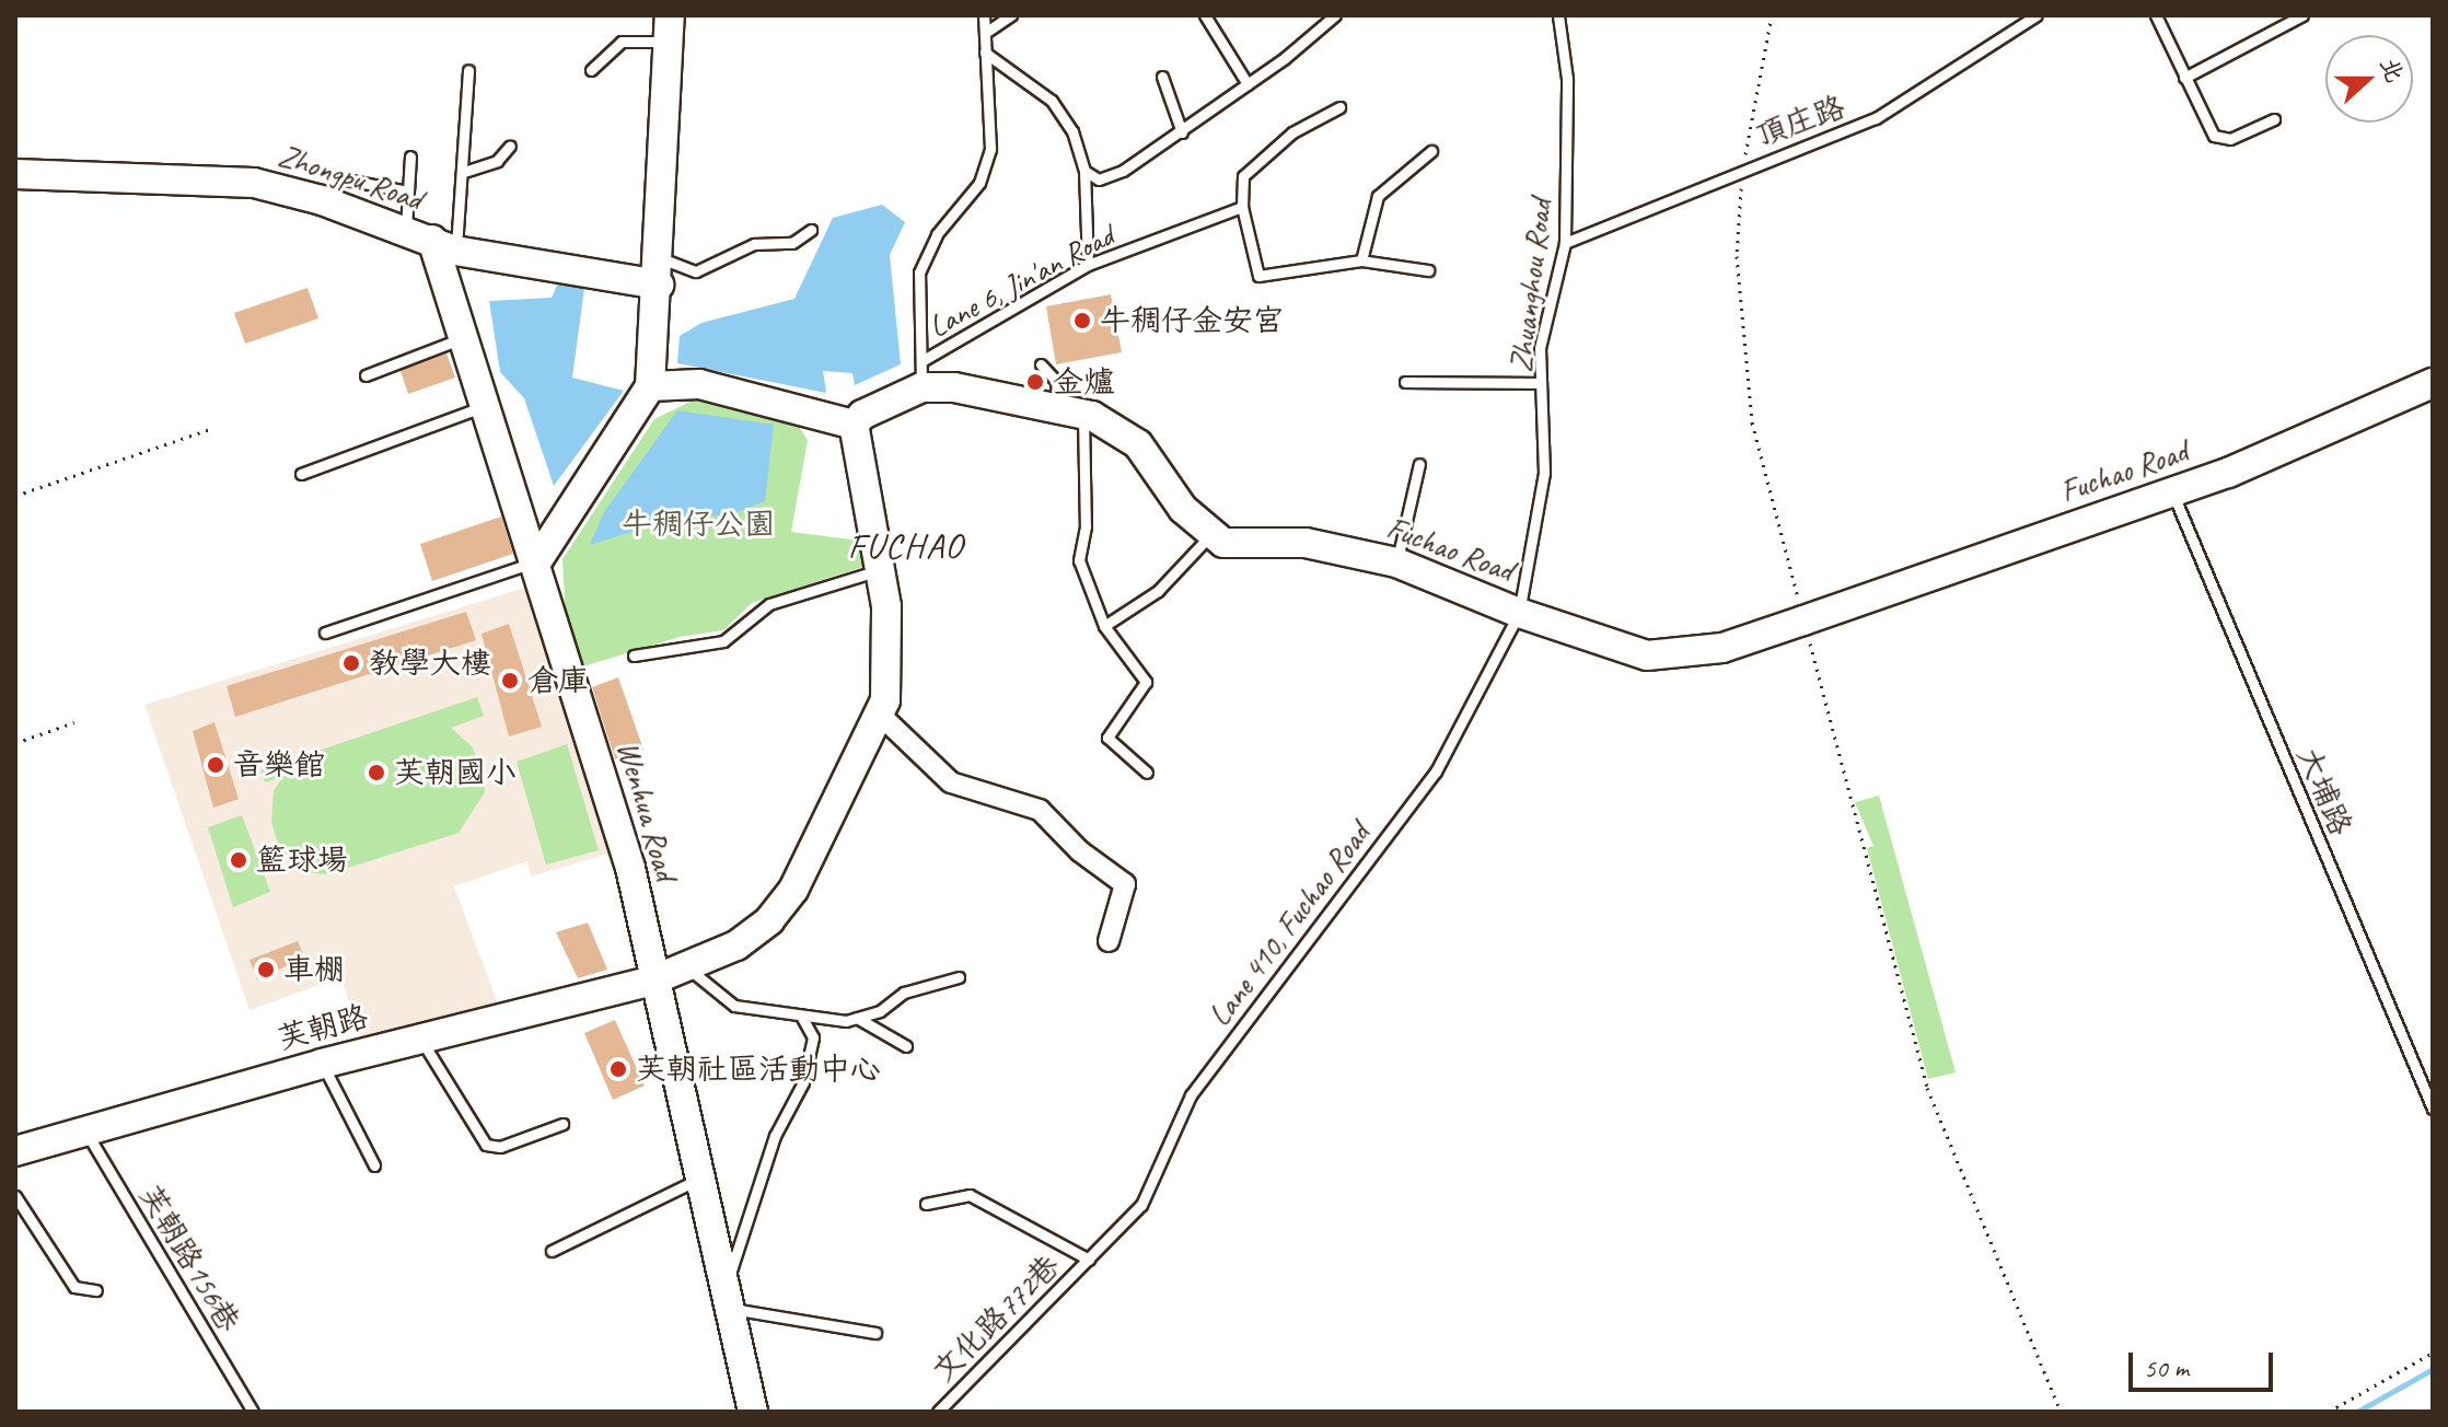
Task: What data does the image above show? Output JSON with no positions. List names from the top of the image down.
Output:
{
  "streets": {
    "street": [
      "Zhongpu Road",
      "Fuchao Road",
      "Wenhua Road",
      "芙朝路"
    ],
    "lane": [
      "頂庄路",
      "Lane 6, Jin'an Road",
      "Zhuanghou Road",
      "大埔路",
      "Lane 410, Fuchao Road",
      "芙朝路156巷",
      "文化路772巷"
    ]
  },
  "crossings": [
    ["頂庄路", "Zhuanghou Road"],
    ["Zhongpu Road", "Wenhua Road"],
    ["Zhuanghou Road", "Fuchao Road"],
    ["Zhuanghou Road", "Lane 410, Fuchao Road"],
    ["Fuchao Road", "大埔路"],
    ["Fuchao Road", "Lane 410, Fuchao Road"],
    ["Wenhua Road", "芙朝路"],
    ["Lane 410, Fuchao Road", "文化路772巷"],
    ["芙朝路", "芙朝路156巷"]
  ],
  "districts": ["FUCHAO"],
  "parks": ["牛稠仔公園"],
  "places": [
    "牛稠仔金安宮",
    "金爐",
    "教學大樓",
    "倉庫",
    "音樂館",
    "芙朝國小",
    "籃球場",
    "車棚",
    "芙朝社區活動中心"
  ],
  "scale_bar": "50 m",
  "north": "right"
}
